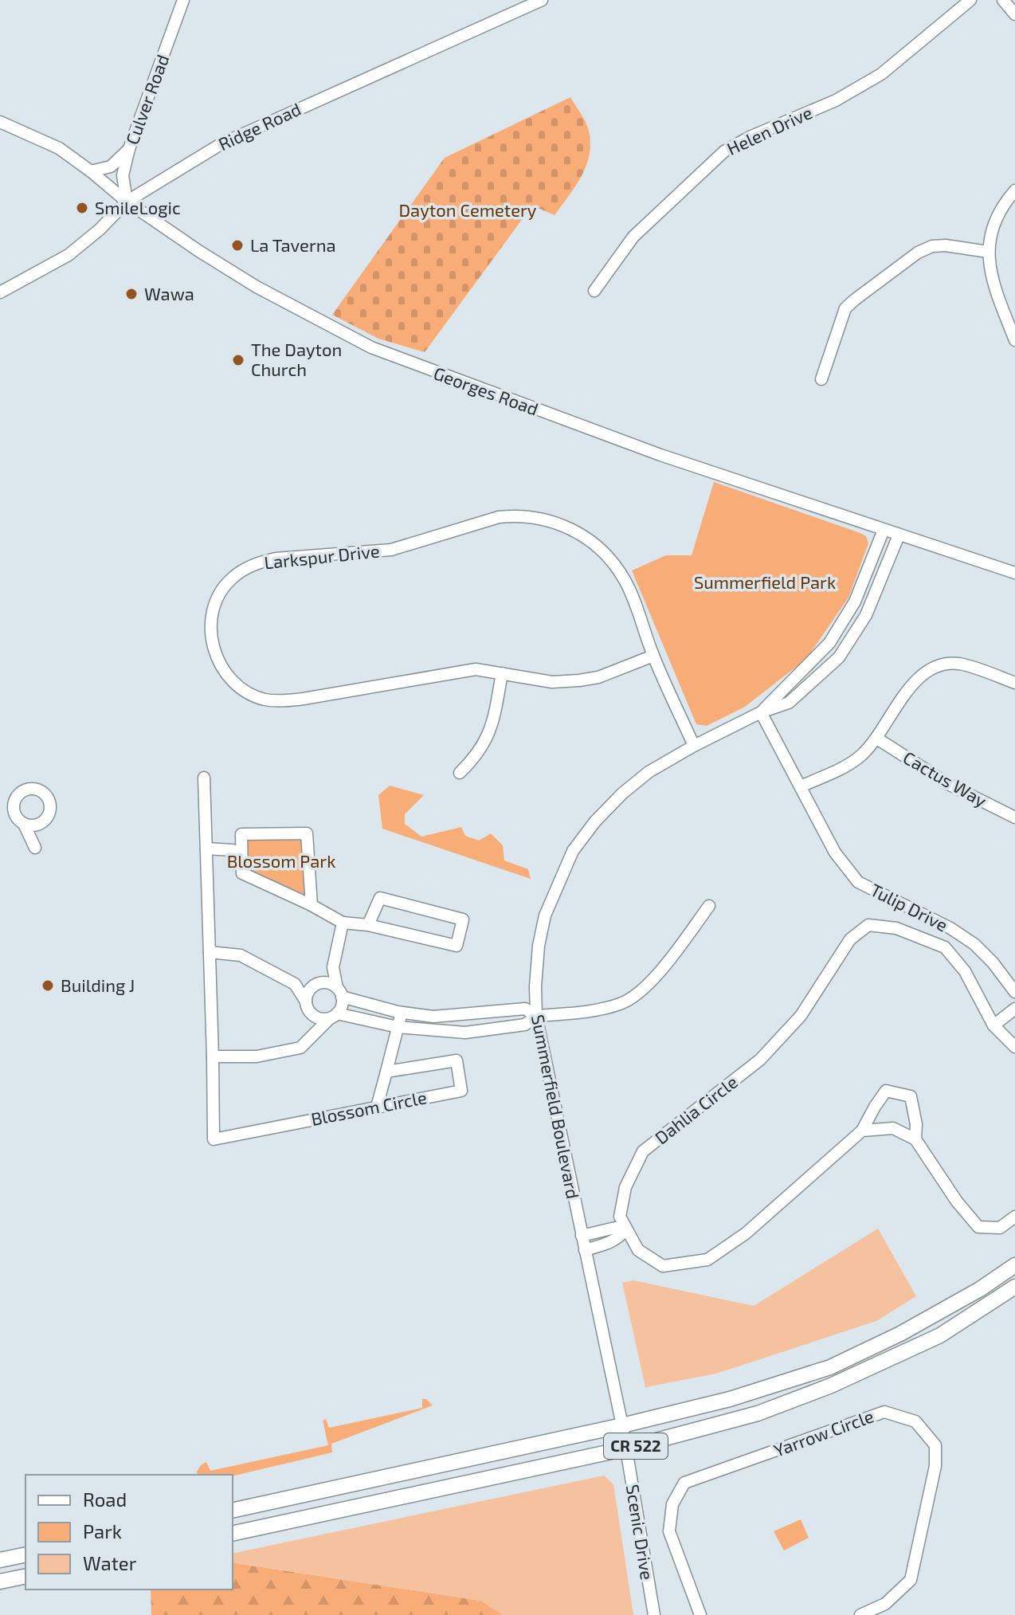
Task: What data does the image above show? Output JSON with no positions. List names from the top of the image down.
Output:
{
  "streets": {
    "main road": ["CR 522"],
    "street": [
      "Culver Road",
      "Ridge Road",
      "Helen Drive",
      "Georges Road",
      "Larkspur Drive",
      "Cactus Way",
      "Tulip Drive",
      "Summerfield Boulevard",
      "Blossom Circle",
      "Dahlia Circle",
      "Yarrow Circle",
      "Scenic Drive"
    ]
  },
  "crossings": [
    ["Culver Road", "Ridge Road"],
    ["Culver Road", "Georges Road"],
    ["Ridge Road", "Georges Road"],
    ["Georges Road", "Summerfield Boulevard"],
    ["Larkspur Drive", "Summerfield Boulevard"],
    ["Tulip Drive", "Summerfield Boulevard"],
    ["Summerfield Boulevard", "CR 522"],
    ["Summerfield Boulevard", "Scenic Drive"],
    ["CR 522", "Scenic Drive"]
  ],
  "parks": ["Dayton Cemetery", "Summerfield Park", "Blossom Park"],
  "places": [
    "SmileLogic",
    "La Taverna",
    "Wawa",
    "The Dayton Church",
    "Building J"
  ],
  "legend": ["Road", "Park", "Water"]
}
